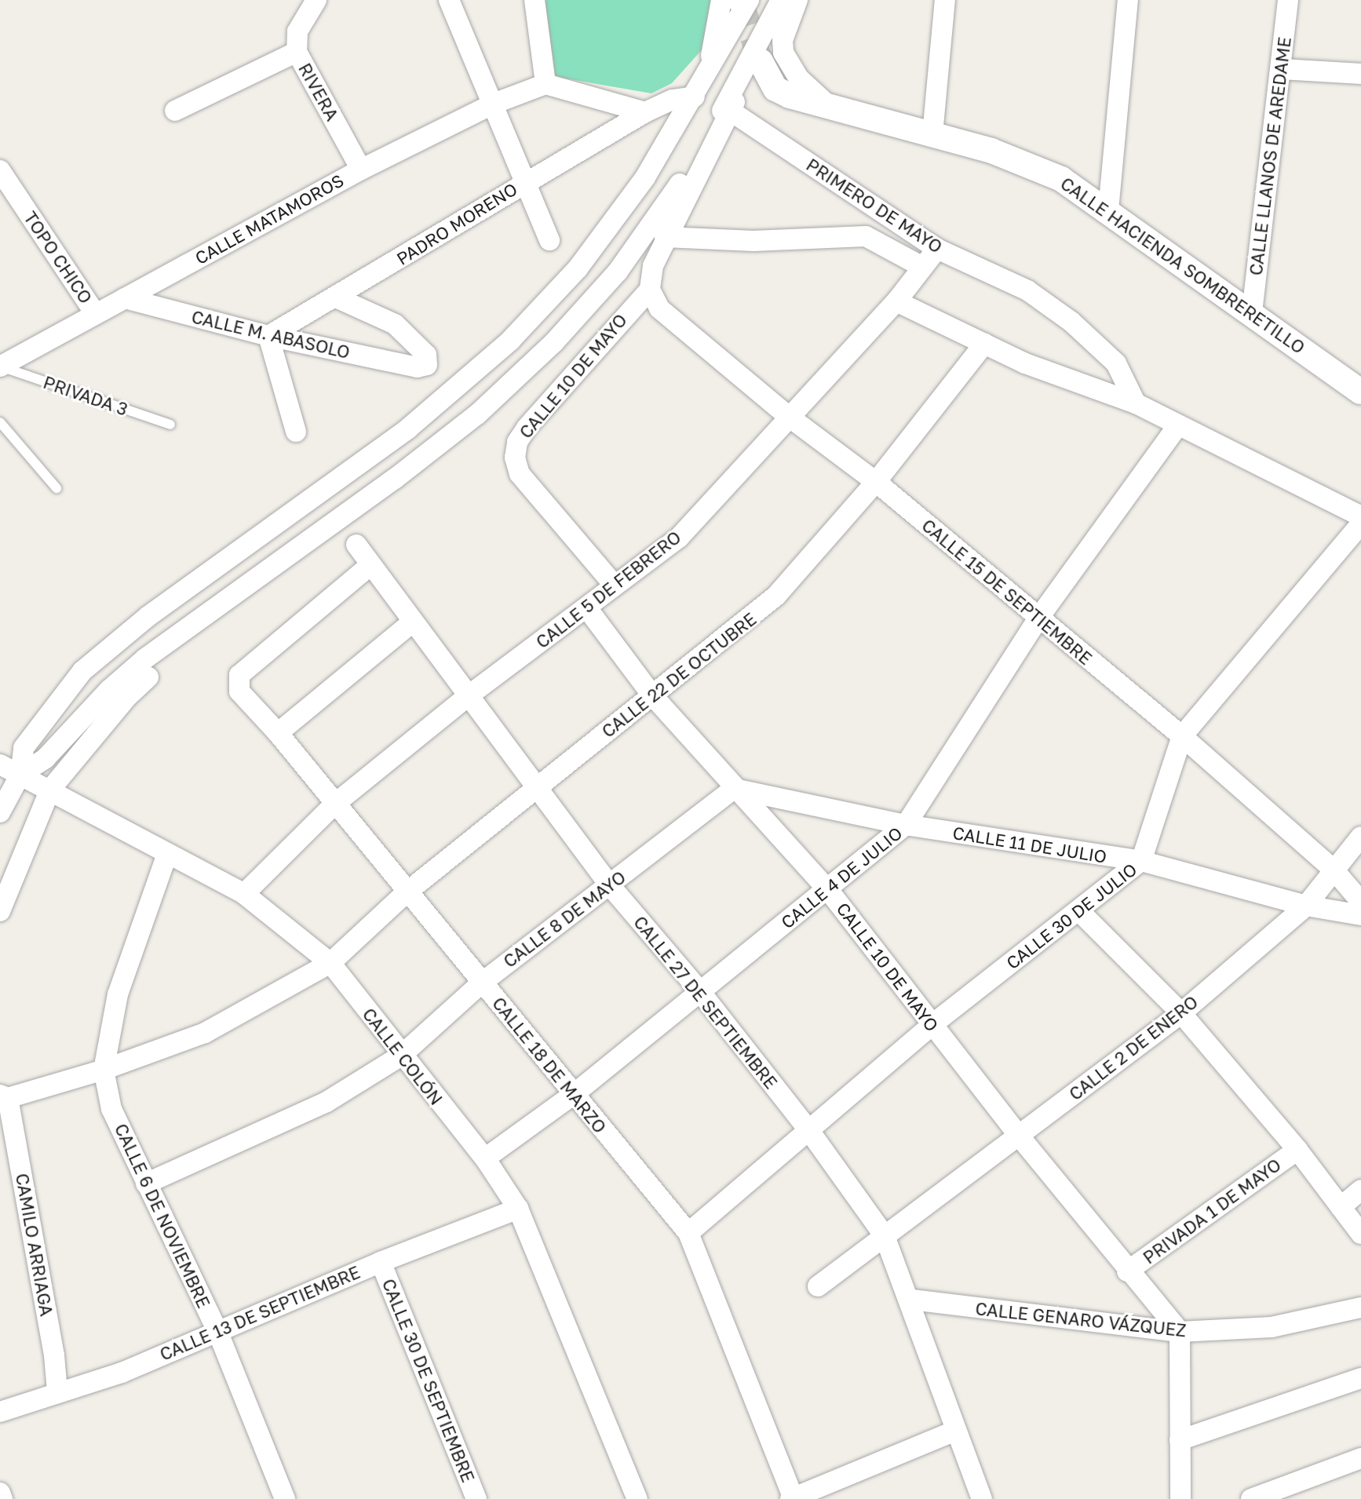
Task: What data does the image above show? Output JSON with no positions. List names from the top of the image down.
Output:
{
  "streets": {
    "street": [
      "RIVERA",
      "CALLE LLANOS DE AREDAME",
      "PRIMERO DE MAYO",
      "CALLE MATAMOROS",
      "PADRO MORENO",
      "TOPO CHICO",
      "CALLE HACIENDA SOMBRERETILLO",
      "CALLE M. ABASOLO",
      "CALLE 10 DE MAYO",
      "CALLE 5 DE FEBRERO",
      "CALLE 15 DE SEPTIEMBRE",
      "CALLE 22 DE OCTUBRE",
      "CALLE 11 DE JULIO",
      "CALLE 4 DE JULIO",
      "CALLE 30 DE JULIO",
      "CALLE 8 DE MAYO",
      "CALLE 27 DE SEPTIEMBRE",
      "CALLE 2 DE ENERO",
      "CALLE COLÓN",
      "CALLE 18 DE MARZO",
      "PRIVADA 1 DE MAYO",
      "CALLE 6 DE NOVIEMBRE",
      "CAMILO ARRIAGA",
      "CALLE 13 DE SEPTIEMBRE",
      "CALLE GENARO VÁZQUEZ",
      "CALLE 30 DE SEPTIEMBRE"
    ],
    "lane": ["PRIVADA 3"]
  },
  "crossings": [
    ["RIVERA", "CALLE MATAMOROS"],
    ["CALLE LLANOS DE AREDAME", "CALLE HACIENDA SOMBRERETILLO"],
    ["PRIMERO DE MAYO", "CALLE 5 DE FEBRERO"],
    ["CALLE MATAMOROS", "TOPO CHICO"],
    ["CALLE MATAMOROS", "CALLE M. ABASOLO"],
    ["CALLE MATAMOROS", "PRIVADA 3"],
    ["PADRO MORENO", "CALLE M. ABASOLO"],
    ["CALLE 10 DE MAYO", "CALLE 5 DE FEBRERO"],
    ["CALLE 10 DE MAYO", "CALLE 15 DE SEPTIEMBRE"],
    ["CALLE 10 DE MAYO", "CALLE 22 DE OCTUBRE"],
    ["CALLE 10 DE MAYO", "CALLE 11 DE JULIO"],
    ["CALLE 10 DE MAYO", "CALLE 4 DE JULIO"],
    ["CALLE 10 DE MAYO", "CALLE 30 DE JULIO"],
    ["CALLE 10 DE MAYO", "CALLE 8 DE MAYO"],
    ["CALLE 10 DE MAYO", "CALLE 2 DE ENERO"],
    ["CALLE 10 DE MAYO", "PRIVADA 1 DE MAYO"],
    ["CALLE 10 DE MAYO", "CALLE GENARO VÁZQUEZ"],
    ["CALLE 5 DE FEBRERO", "CALLE 15 DE SEPTIEMBRE"],
    ["CALLE 5 DE FEBRERO", "CALLE 27 DE SEPTIEMBRE"],
    ["CALLE 5 DE FEBRERO", "CALLE COLÓN"],
    ["CALLE 5 DE FEBRERO", "CALLE 18 DE MARZO"],
    ["CALLE 15 DE SEPTIEMBRE", "CALLE 22 DE OCTUBRE"],
    ["CALLE 15 DE SEPTIEMBRE", "CALLE 4 DE JULIO"],
    ["CALLE 15 DE SEPTIEMBRE", "CALLE 30 DE JULIO"],
    ["CALLE 15 DE SEPTIEMBRE", "CALLE 2 DE ENERO"],
    ["CALLE 22 DE OCTUBRE", "CALLE 27 DE SEPTIEMBRE"],
    ["CALLE 22 DE OCTUBRE", "CALLE COLÓN"],
    ["CALLE 22 DE OCTUBRE", "CALLE 18 DE MARZO"],
    ["CALLE 22 DE OCTUBRE", "CALLE 6 DE NOVIEMBRE"],
    ["CALLE 22 DE OCTUBRE", "CAMILO ARRIAGA"],
    ["CALLE 11 DE JULIO", "CALLE 4 DE JULIO"],
    ["CALLE 11 DE JULIO", "CALLE 30 DE JULIO"],
    ["CALLE 11 DE JULIO", "CALLE 8 DE MAYO"],
    ["CALLE 11 DE JULIO", "CALLE 2 DE ENERO"],
    ["CALLE 4 DE JULIO", "CALLE 27 DE SEPTIEMBRE"],
    ["CALLE 4 DE JULIO", "CALLE COLÓN"],
    ["CALLE 4 DE JULIO", "CALLE 18 DE MARZO"],
    ["CALLE 30 DE JULIO", "CALLE 27 DE SEPTIEMBRE"],
    ["CALLE 30 DE JULIO", "CALLE 18 DE MARZO"],
    ["CALLE 8 DE MAYO", "CALLE 27 DE SEPTIEMBRE"],
    ["CALLE 8 DE MAYO", "CALLE COLÓN"],
    ["CALLE 8 DE MAYO", "CALLE 18 DE MARZO"],
    ["CALLE 8 DE MAYO", "CALLE 6 DE NOVIEMBRE"],
    ["CALLE 27 DE SEPTIEMBRE", "CALLE 2 DE ENERO"],
    ["CALLE 27 DE SEPTIEMBRE", "CALLE 18 DE MARZO"],
    ["CALLE 27 DE SEPTIEMBRE", "CALLE GENARO VÁZQUEZ"],
    ["CALLE COLÓN", "CALLE 13 DE SEPTIEMBRE"],
    ["CALLE 6 DE NOVIEMBRE", "CALLE 13 DE SEPTIEMBRE"],
    ["CAMILO ARRIAGA", "CALLE 13 DE SEPTIEMBRE"],
    ["CALLE 13 DE SEPTIEMBRE", "CALLE 30 DE SEPTIEMBRE"]
  ]
}
